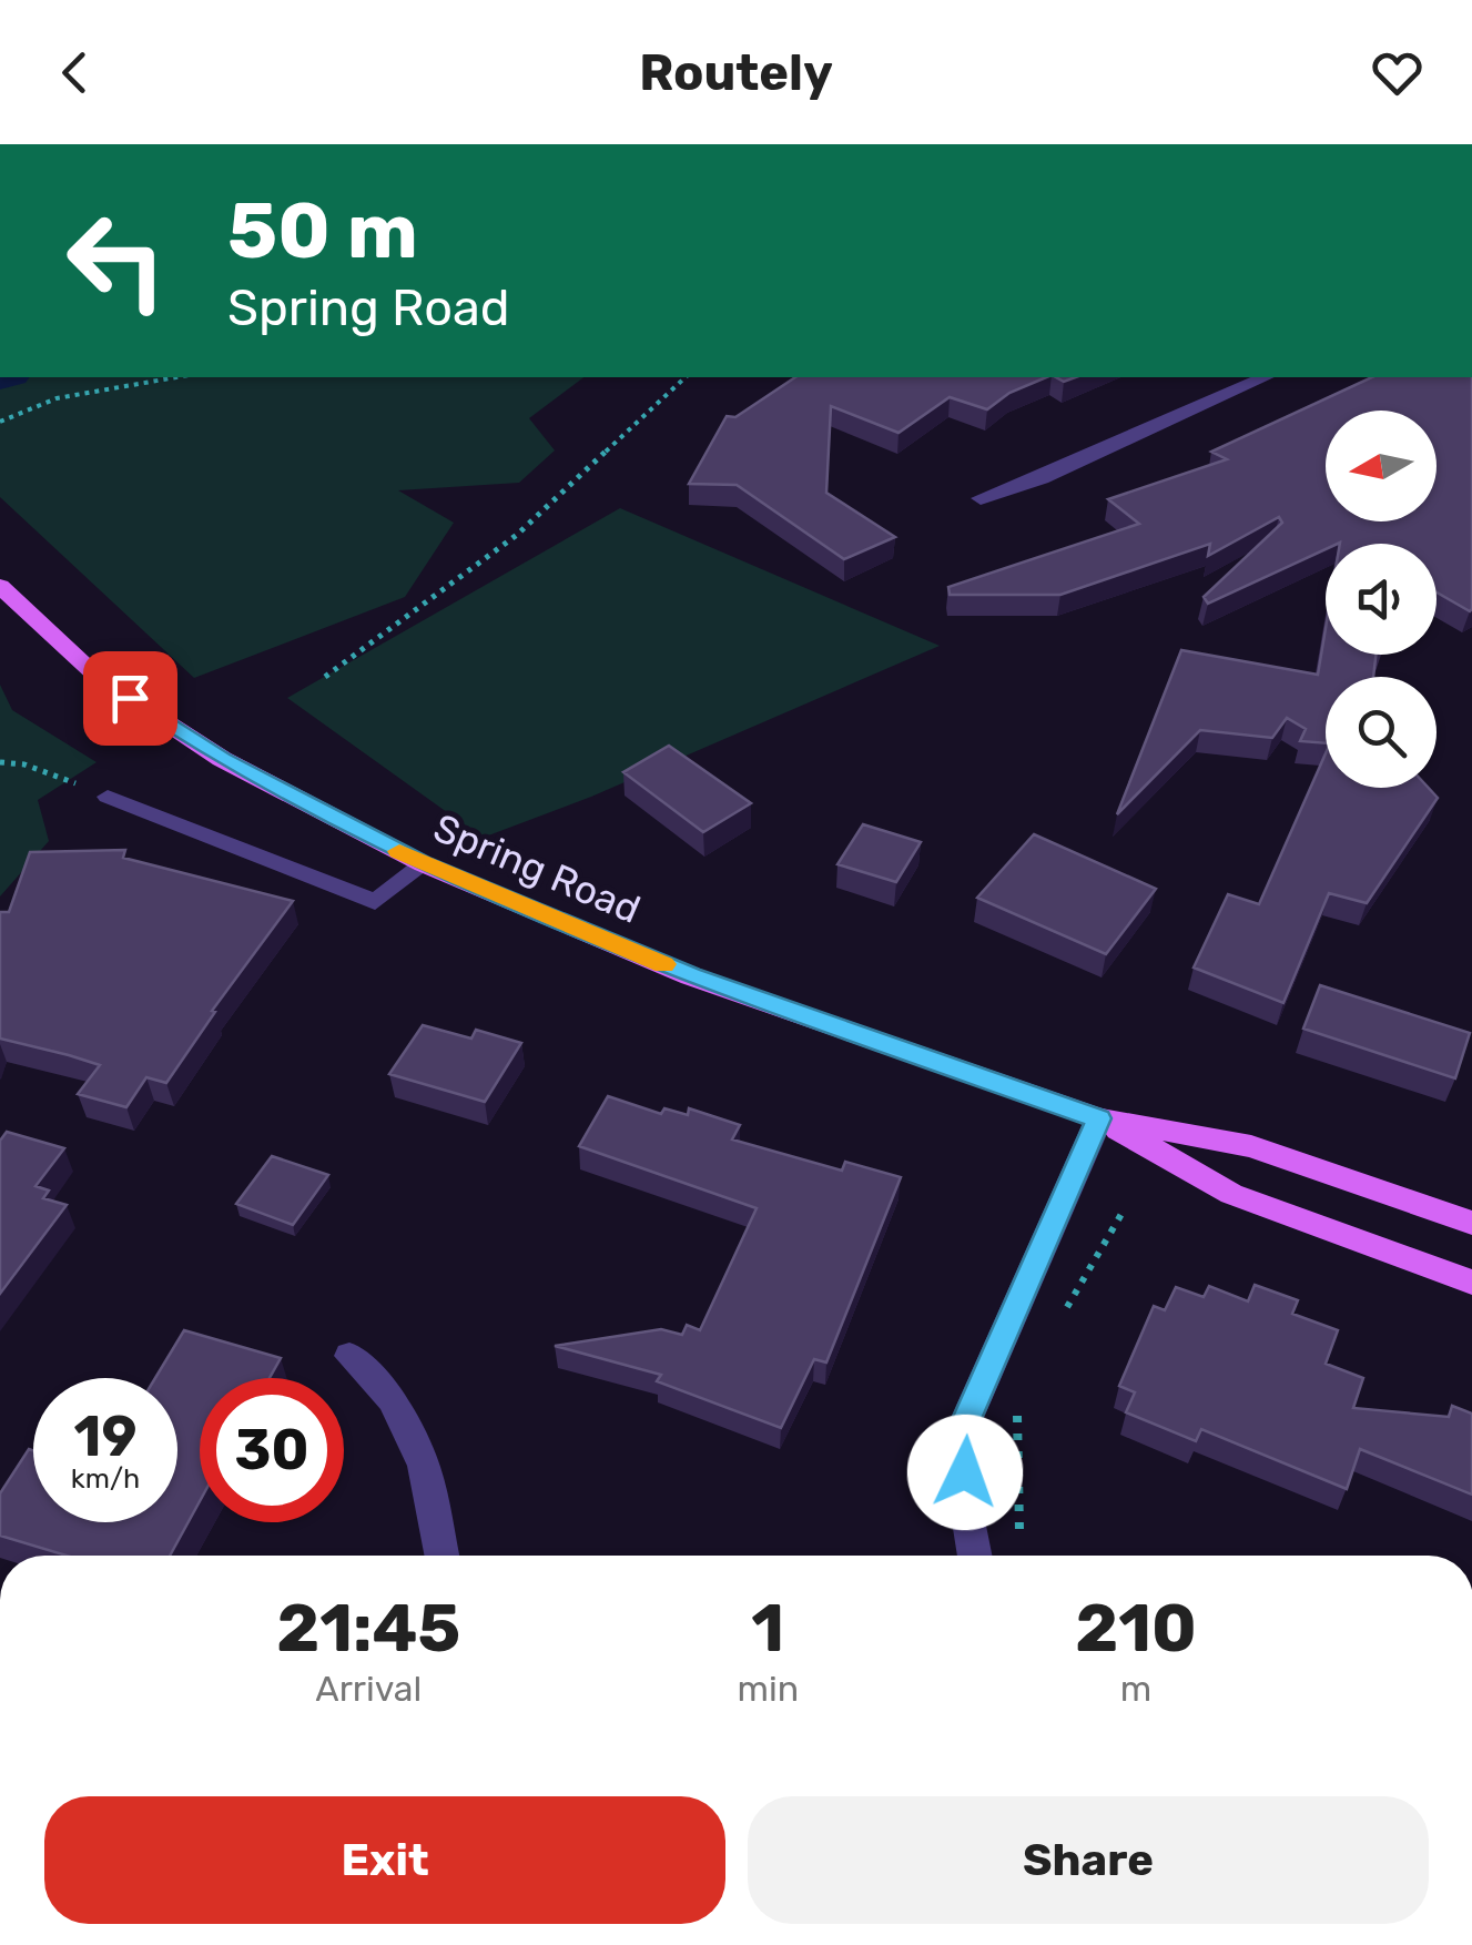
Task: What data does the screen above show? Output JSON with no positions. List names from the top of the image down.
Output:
{
  "streets": {
    "main road": ["Spring Road"]
  },
  "north": "left",
  "page": {
    "header": "Routely",
    "turn": ["50 m", "Spring Road"],
    "speed": "19 km/h",
    "limit": "30",
    "eta": [
      "21:45",
      "Arrival",
      "1",
      "min",
      "210",
      "m"
    ],
    "buttons": ["Exit", "Share"]
  }
}
